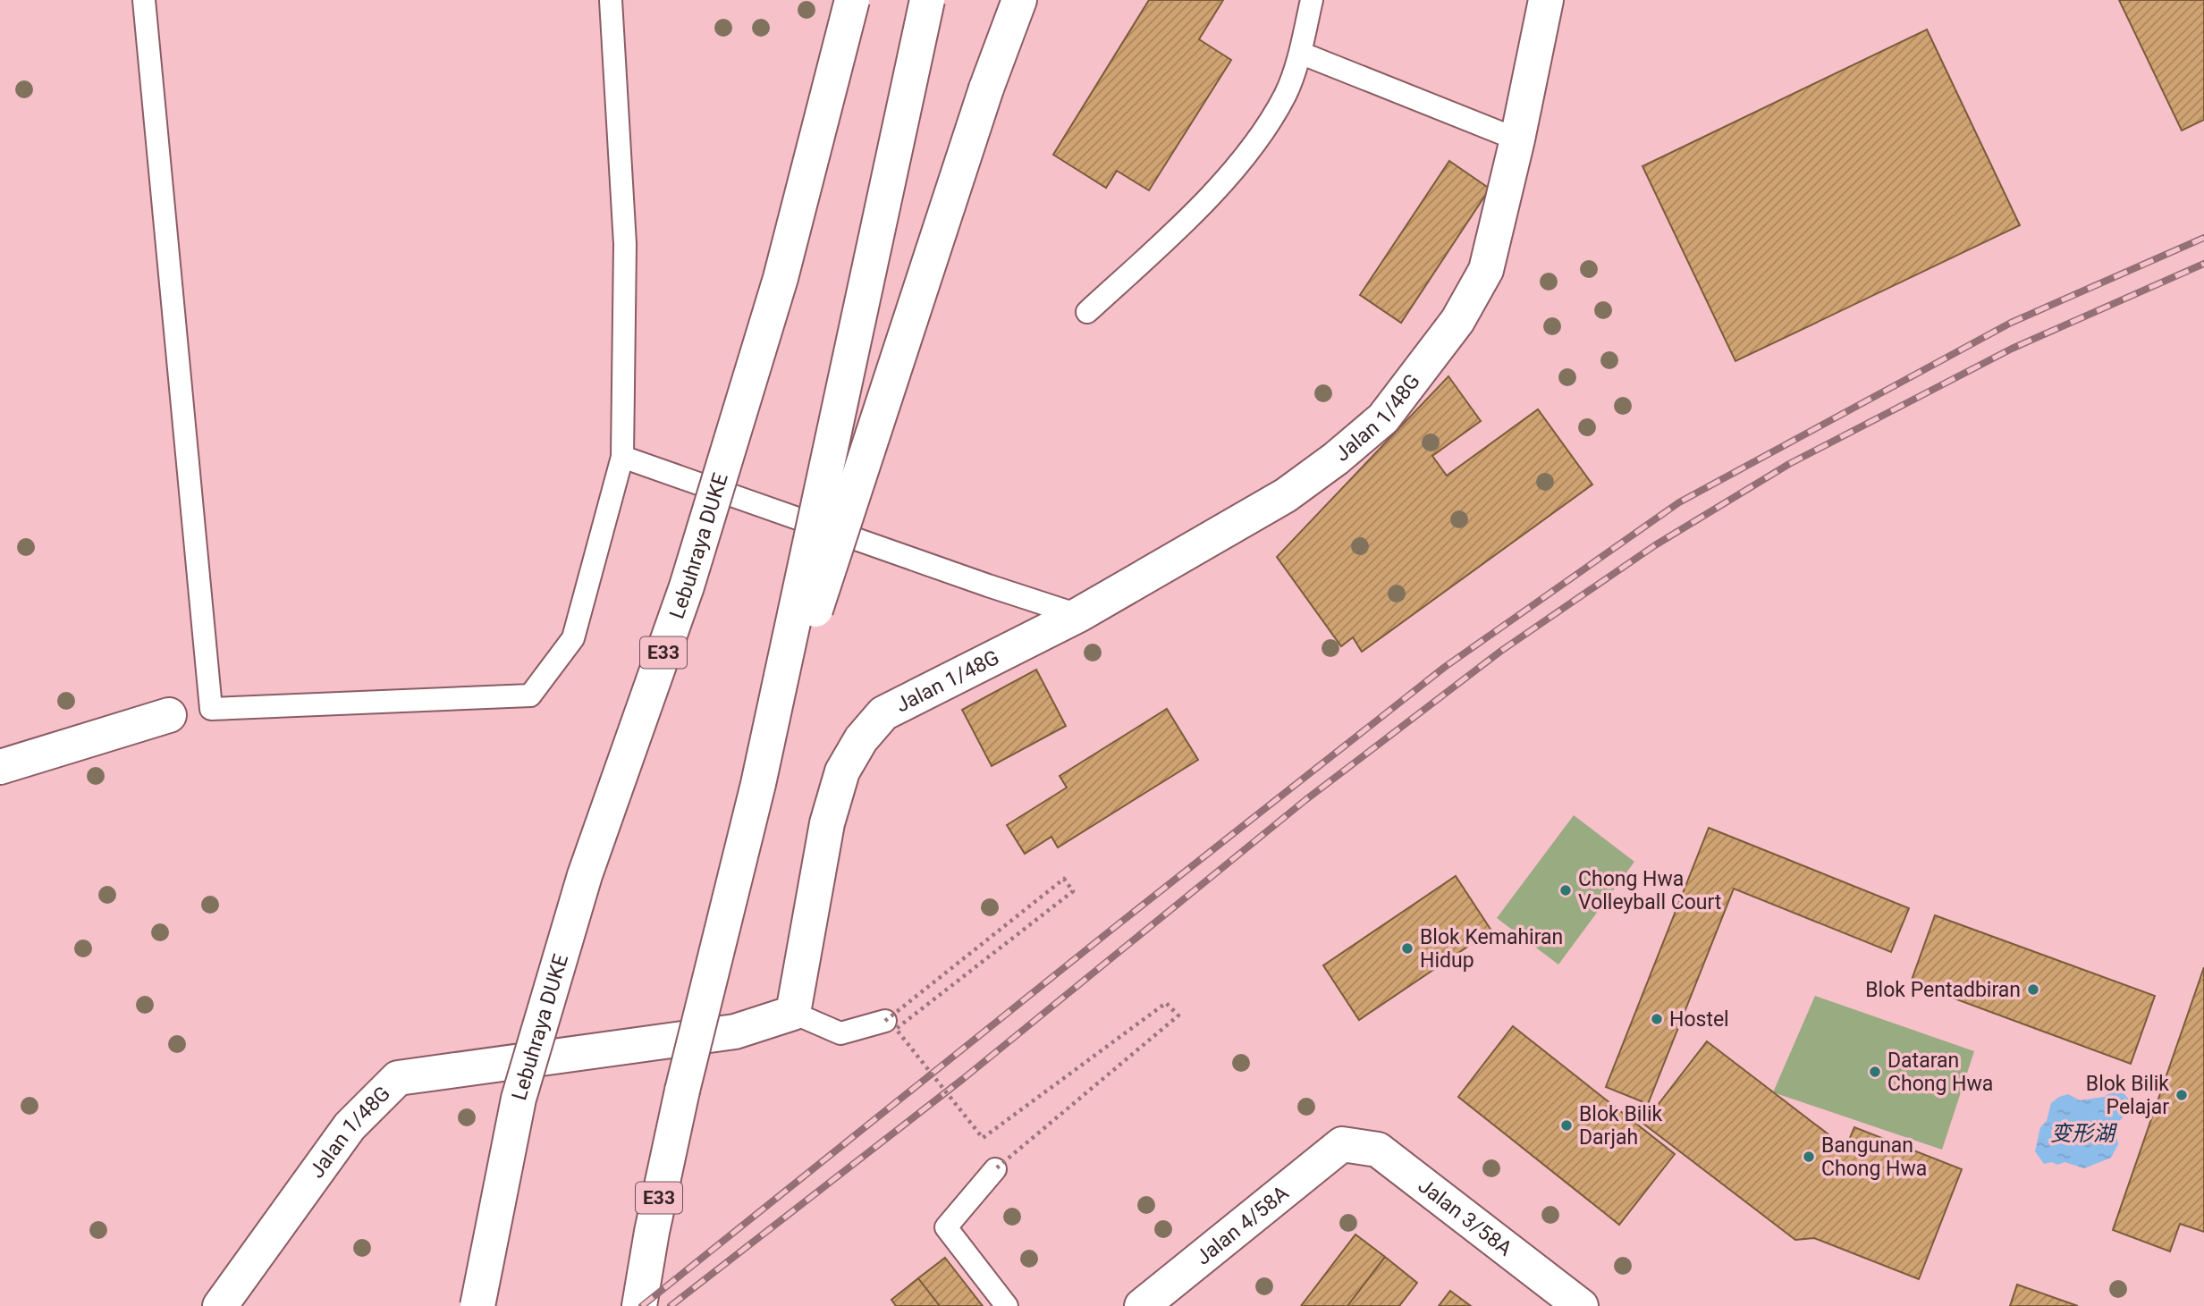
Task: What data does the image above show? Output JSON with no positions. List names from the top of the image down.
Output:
{
  "streets": {
    "main road": [
      "Jalan 1/48G",
      "Lebuhraya DUKE",
      "E33",
      "Jalan 3/58A",
      "Jalan 4/58A"
    ]
  },
  "crossings": [
    ["Jalan 3/58A", "Jalan 4/58A"]
  ],
  "water": ["变形湖"],
  "places": [
    "Chong Hwa Volleyball Court",
    "Blok Kemahiran Hidup",
    "Blok Pentadbiran",
    "Hostel",
    "Dataran Chong Hwa",
    "Blok Bilik Pelajar",
    "Blok Bilik Darjah",
    "Bangunan Chong Hwa"
  ]
}
